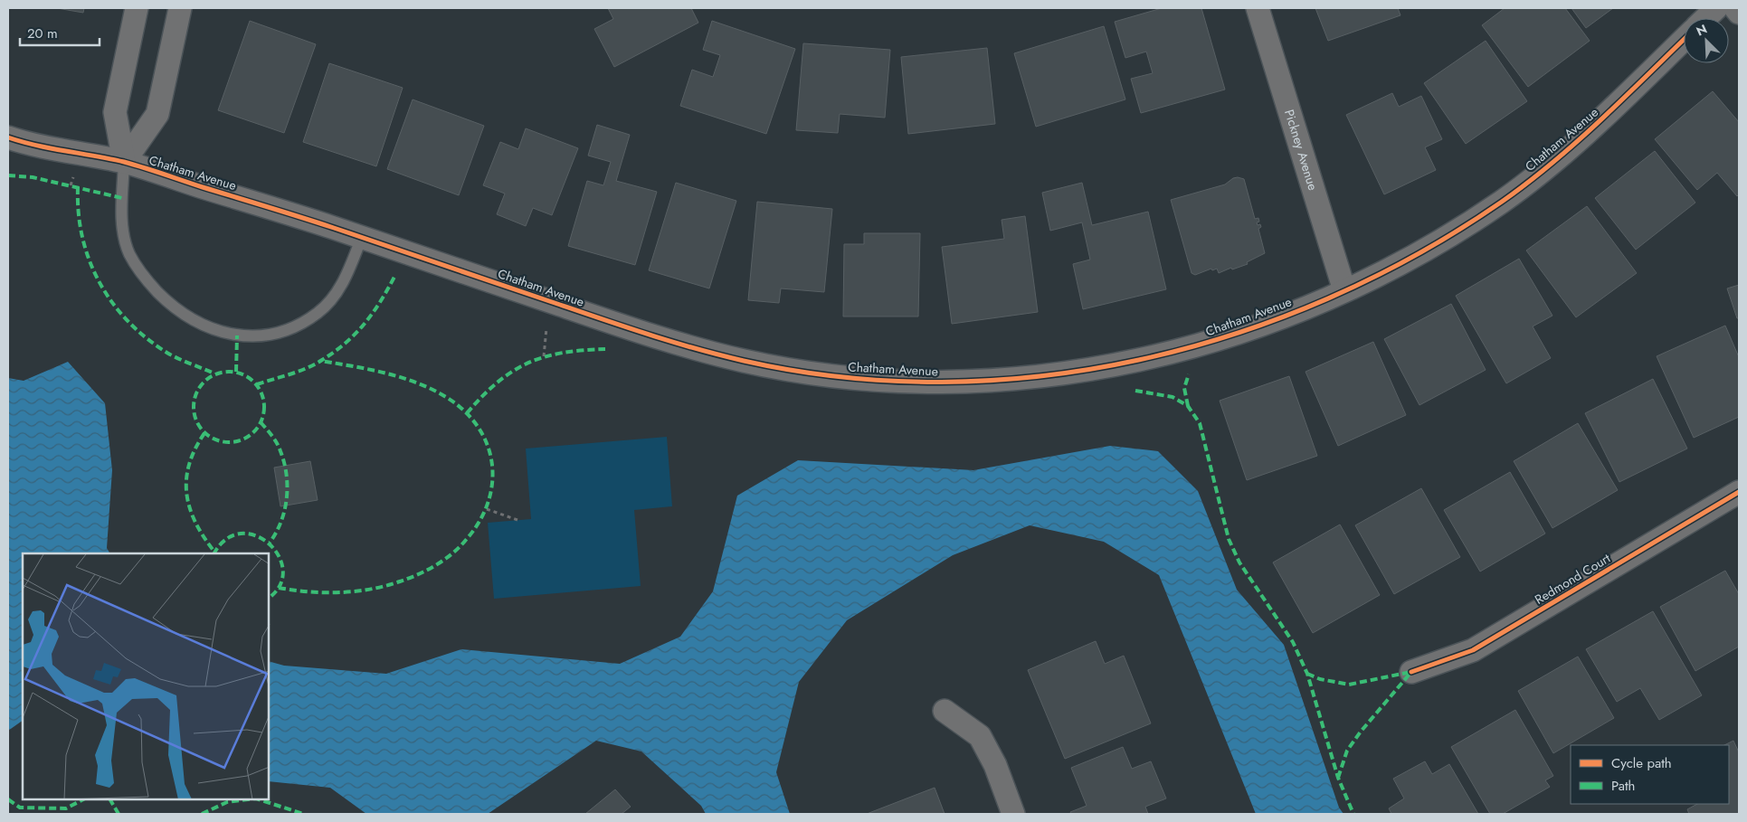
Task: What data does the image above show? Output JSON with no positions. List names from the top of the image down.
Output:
{
  "streets": {
    "street": ["Chatham Avenue", "Pickney Avenue", "Redmond Court"]
  },
  "crossings": [
    ["Chatham Avenue", "Pickney Avenue"]
  ],
  "legend": ["Cycle path", "Path"],
  "scale_bar": "20 m",
  "north": "top left"
}
